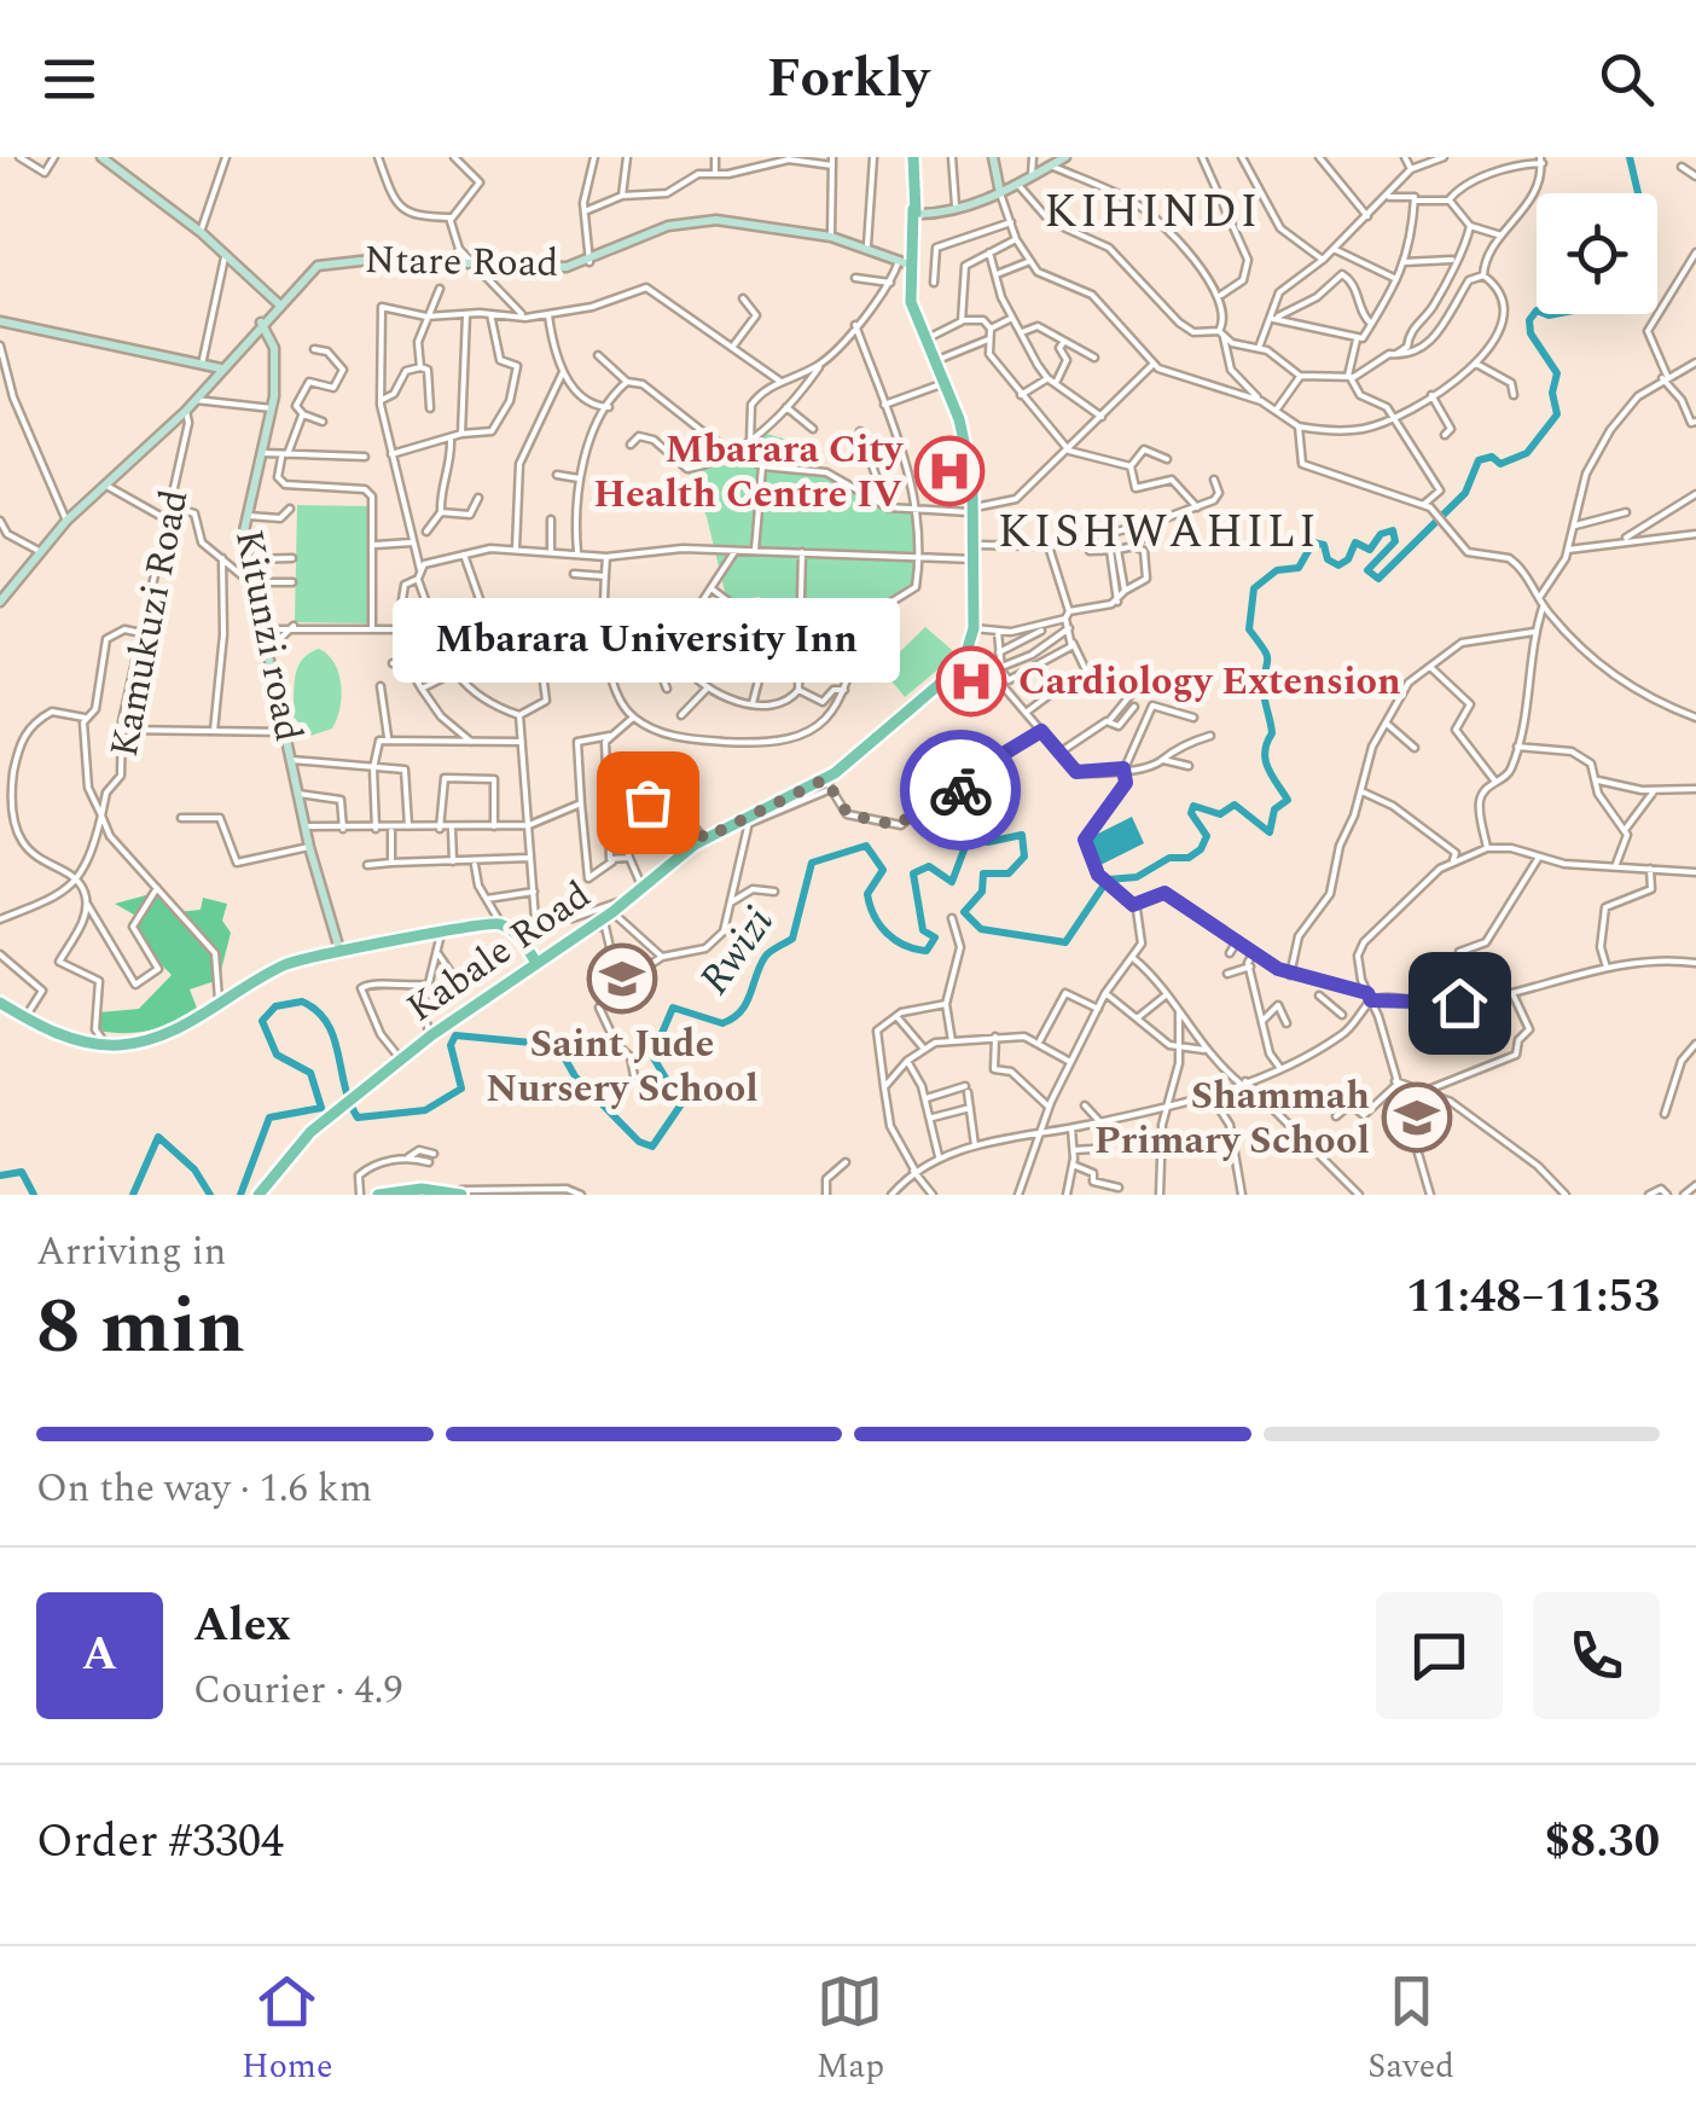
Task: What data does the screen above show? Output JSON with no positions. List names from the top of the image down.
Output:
{
  "streets": {
    "main road": ["Ntare Road", "Kitunzi road", "Kabale Road"],
    "street": ["Kamukuzi Road"]
  },
  "crossings": [
    ["Ntare Road", "Kamukuzi Road"],
    ["Ntare Road", "Kitunzi road"]
  ],
  "districts": ["KIHINDI", "KISHWAHILI"],
  "water": ["Rwizi"],
  "places": {
    "hospital": ["Mbarara City Health Centre IV", "Cardiology Extension"],
    "other": ["Mbarara University Inn"],
    "school or university": ["Saint Jude Nursery School", "Shammah Primary School"]
  },
  "page": {
    "header": "Forkly",
    "bubble": "Mbarara University Inn",
    "heading": ["8 min", "Arriving in", "11:48–11:53"],
    "panel": [
      "Alex",
      "Courier · 4.9",
      "Order #3304",
      "$8.30"
    ],
    "bar": "On the way · 1.6 km",
    "round": "A",
    "tabs": ["Home", "Map", "Saved"]
  }
}
